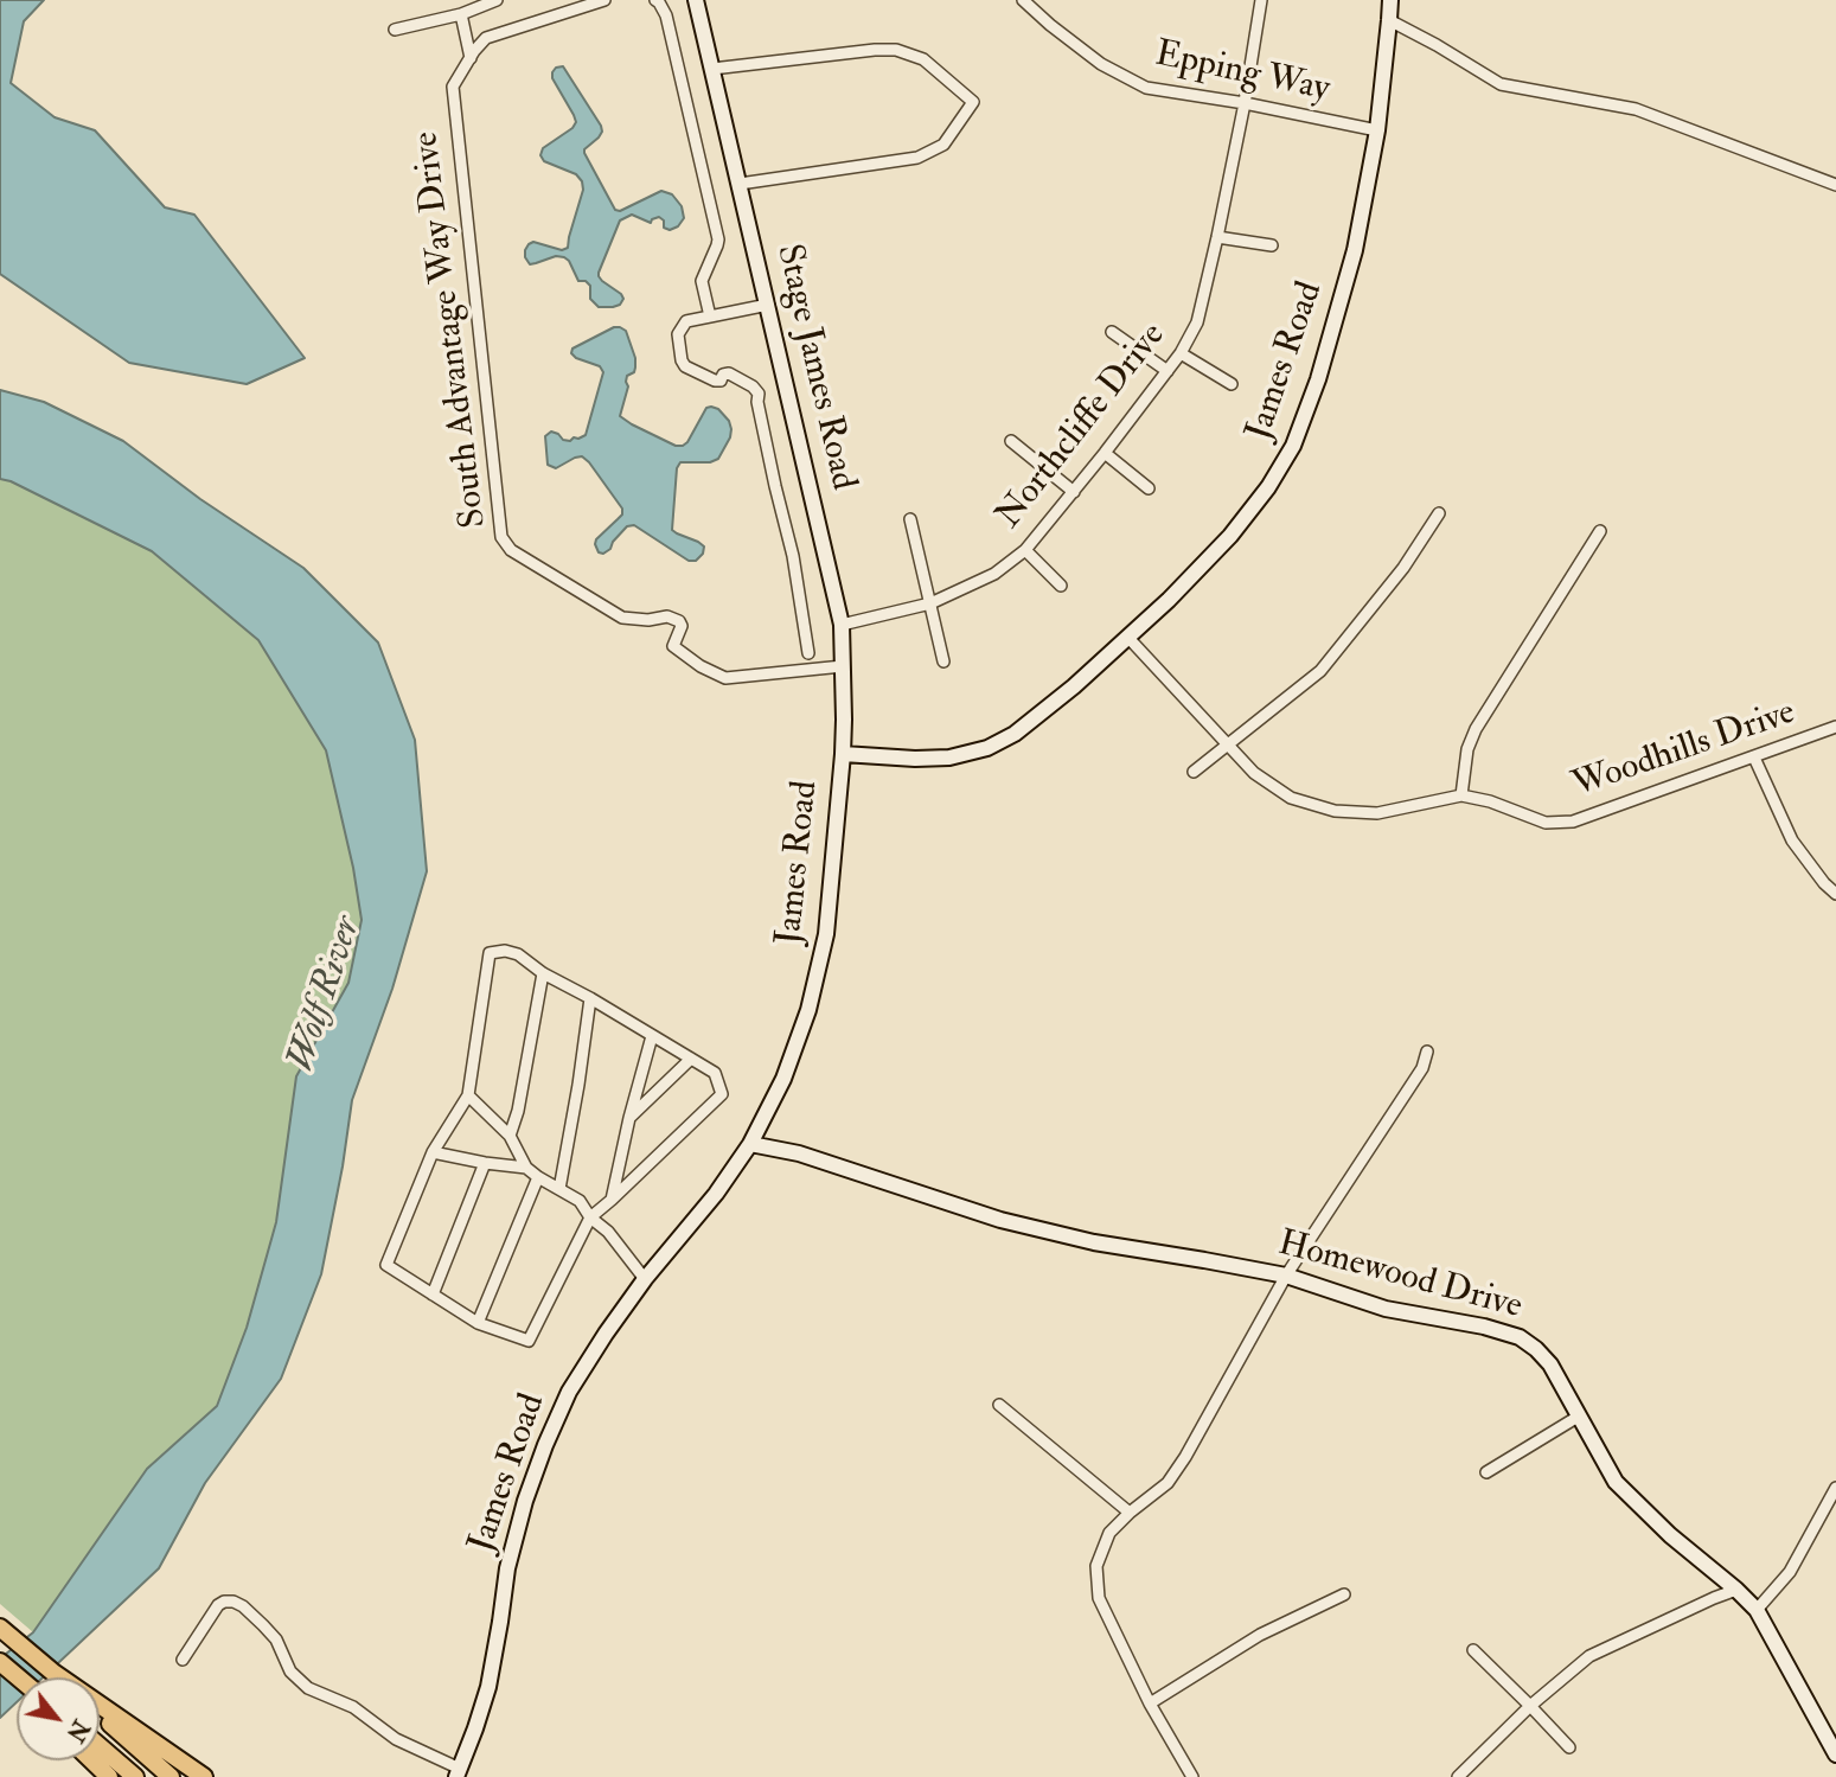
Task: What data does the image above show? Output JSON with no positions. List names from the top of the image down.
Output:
{
  "streets": {
    "street": [
      "Epping Way",
      "South Advantage Way Drive",
      "James Road",
      "Stage James Road",
      "Northcliffe Drive",
      "Woodhills Drive",
      "Homewood Drive"
    ]
  },
  "crossings": [
    ["Epping Way", "James Road"],
    ["Epping Way", "Northcliffe Drive"],
    ["South Advantage Way Drive", "Stage James Road"],
    ["James Road", "Stage James Road"],
    ["James Road", "Woodhills Drive"],
    ["James Road", "Homewood Drive"],
    ["Stage James Road", "Northcliffe Drive"]
  ],
  "water": ["Wolf River"],
  "north": "bottom right"
}
